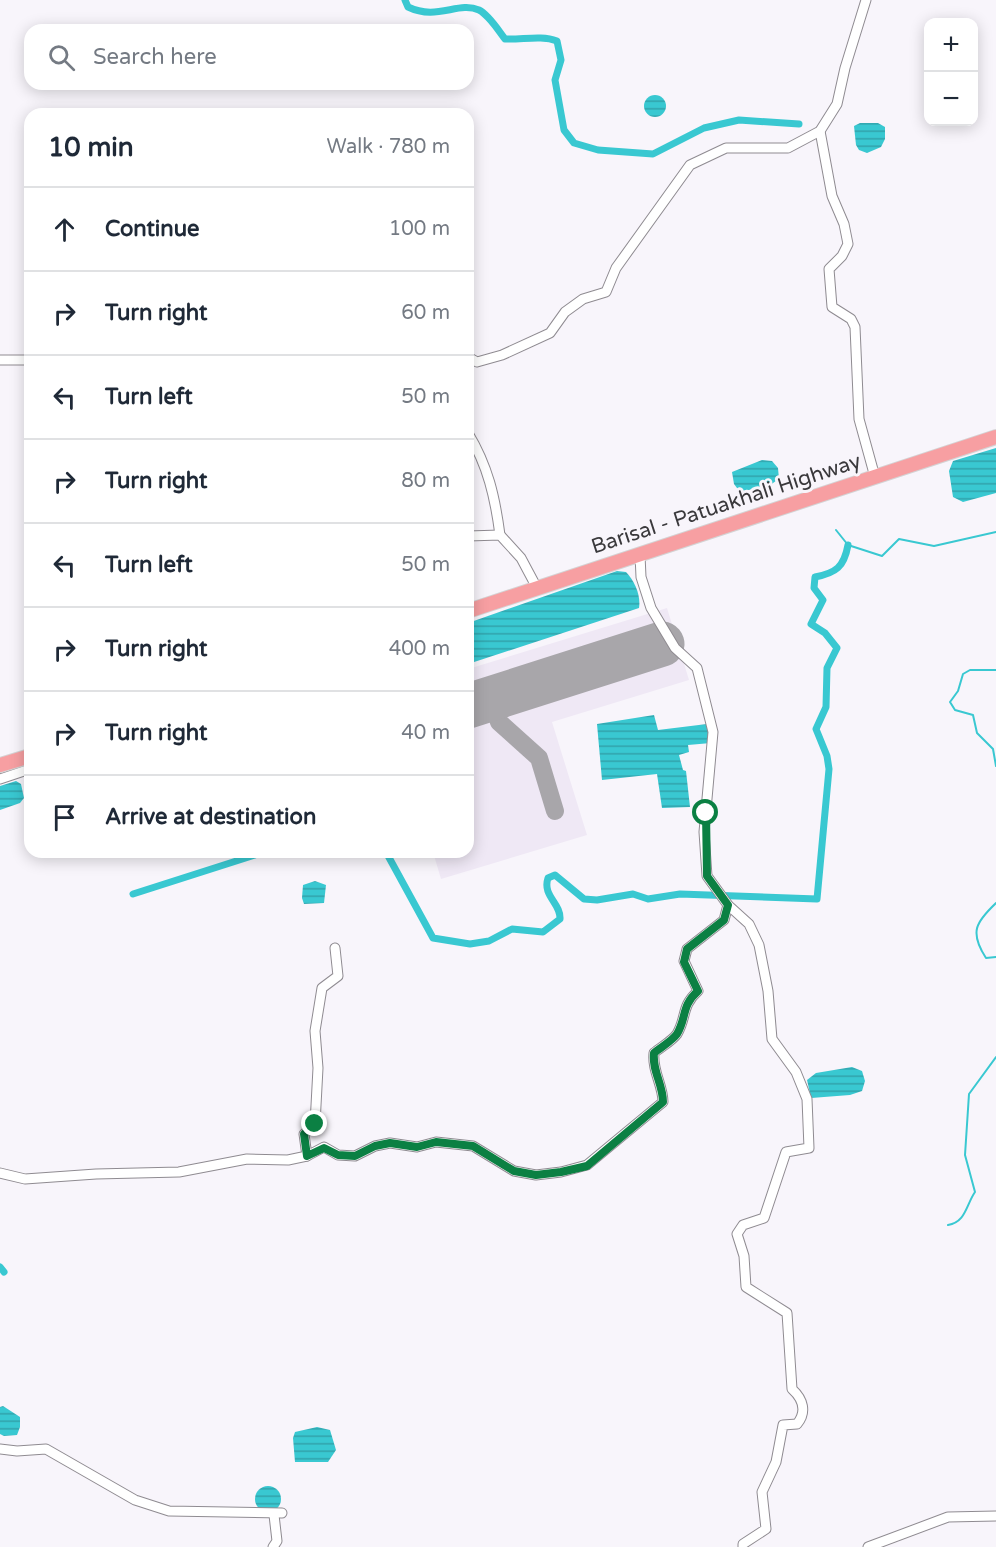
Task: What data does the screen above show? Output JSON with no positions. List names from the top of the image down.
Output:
{
  "streets": {
    "highway": ["Barisal - Patuakhali Highway"]
  },
  "page": {
    "map_buttons": ["+", "−"],
    "search": "Search here",
    "heading": ["10 min", "Walk · 780 m"],
    "list": [
      ["Continue", "100 m"],
      ["Turn right", "60 m"],
      ["Turn left", "50 m"],
      ["Turn right", "80 m"],
      ["Turn left", "50 m"],
      ["Turn right", "400 m"],
      ["Turn right", "40 m"],
      "Arrive at destination"
    ]
  }
}
